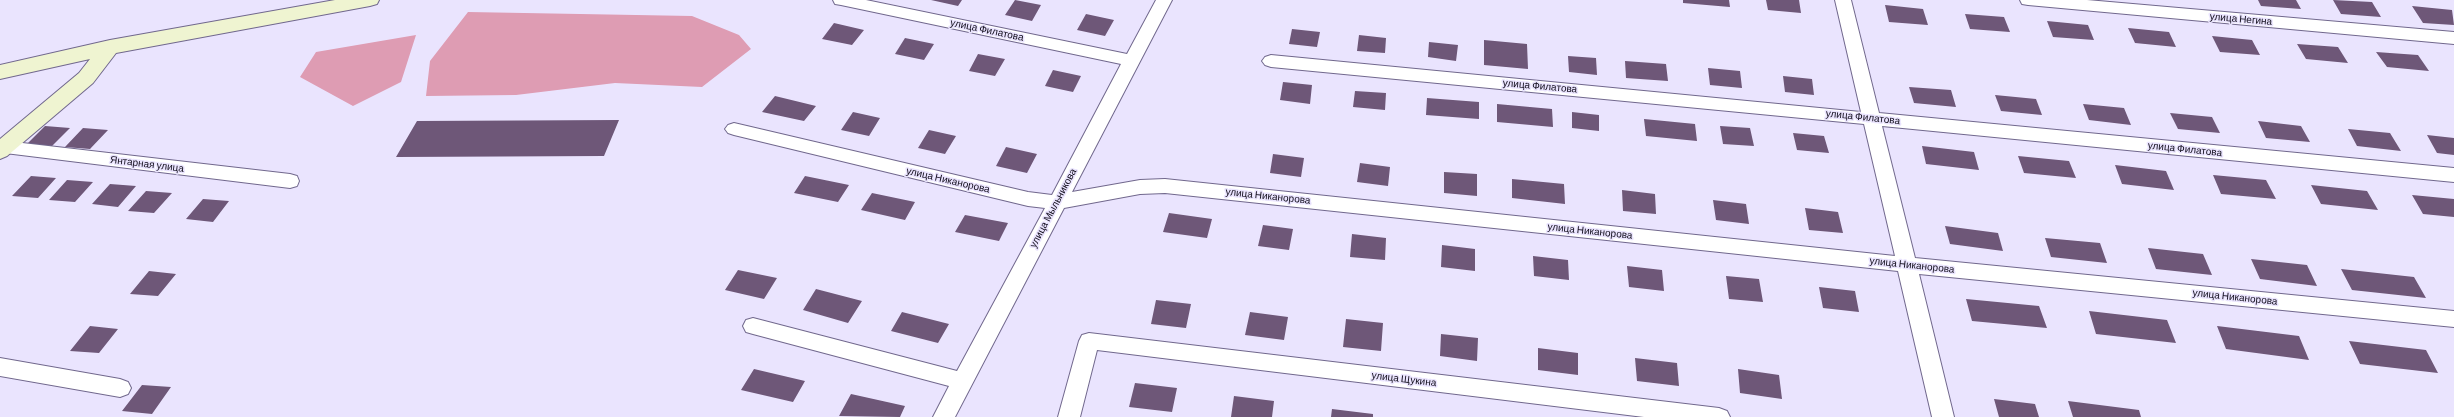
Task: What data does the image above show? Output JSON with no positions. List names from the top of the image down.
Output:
{
  "streets": {
    "street": [
      "улица Негина",
      "улица Филатова",
      "Янтарная улица",
      "улица Никанорова",
      "улица Мыльникова",
      "улица Щукина"
    ]
  },
  "crossings": [
    ["улица Филатова", "улица Мыльникова"],
    ["улица Никанорова", "улица Мыльникова"]
  ]
}
